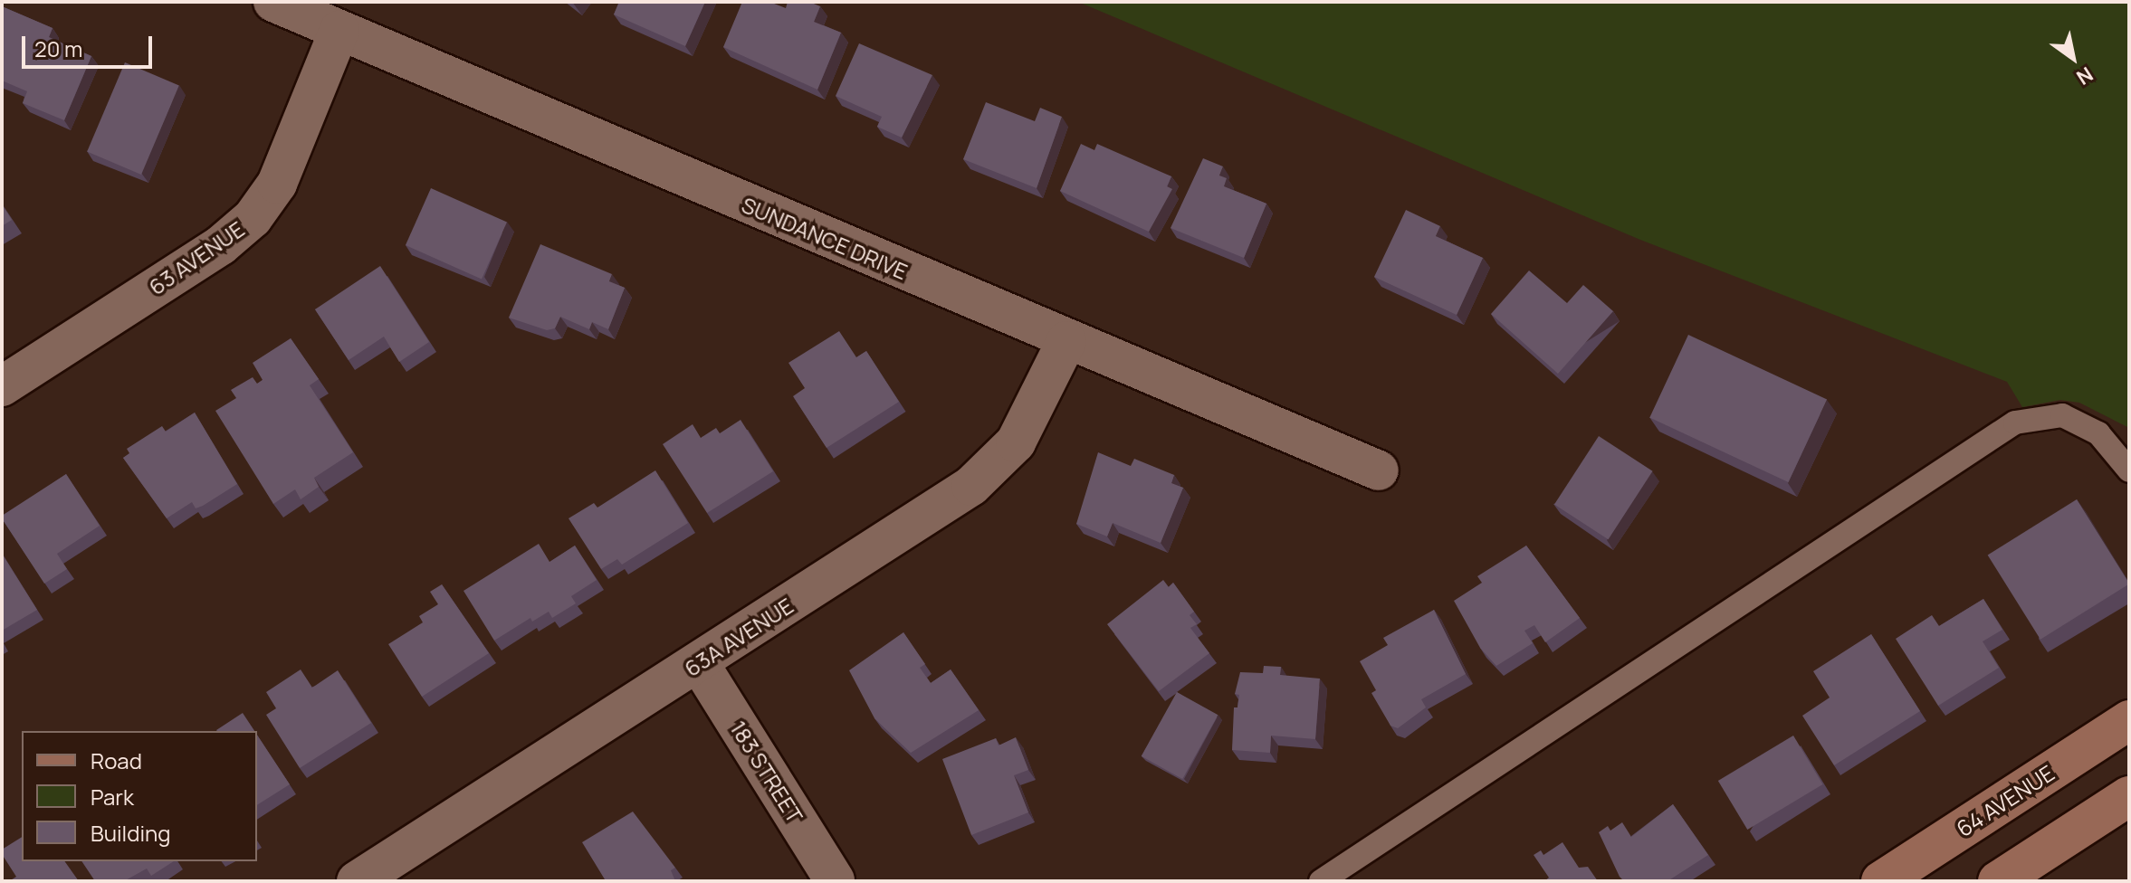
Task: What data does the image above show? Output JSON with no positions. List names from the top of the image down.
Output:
{
  "streets": {
    "main road": ["64 AVENUE"],
    "street": [
      "SUNDANCE DRIVE",
      "63 AVENUE",
      "63A AVENUE",
      "183 STREET"
    ]
  },
  "crossings": [
    ["SUNDANCE DRIVE", "63 AVENUE"],
    ["SUNDANCE DRIVE", "63A AVENUE"],
    ["63A AVENUE", "183 STREET"]
  ],
  "legend": ["Road", "Park", "Building"],
  "scale_bar": "20 m",
  "north": "bottom right"
}
